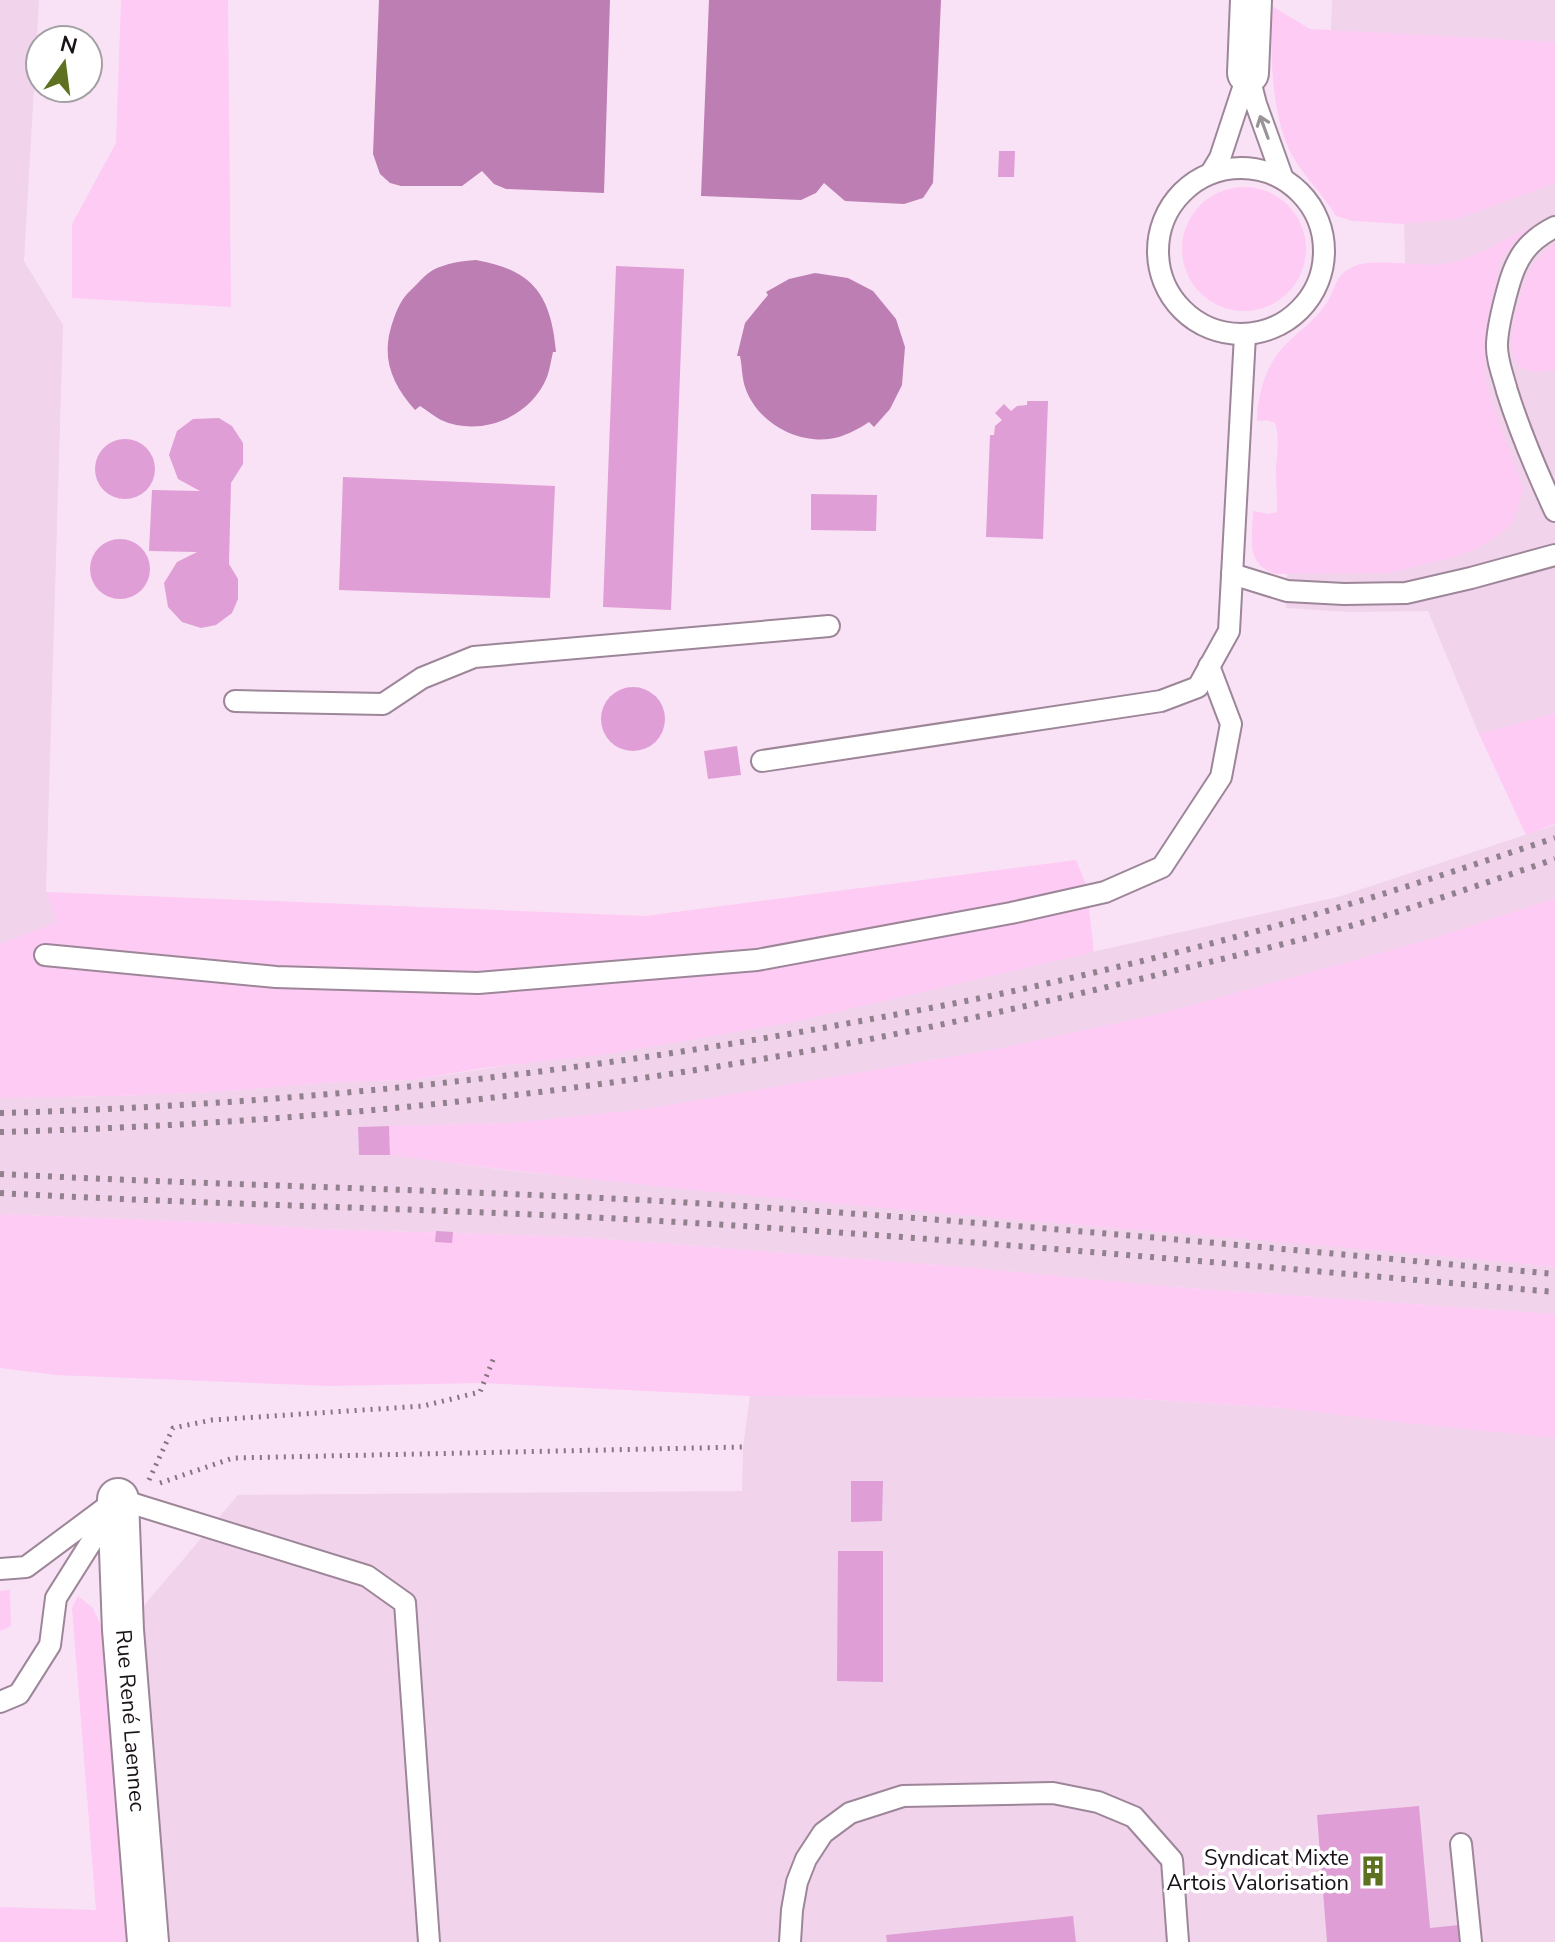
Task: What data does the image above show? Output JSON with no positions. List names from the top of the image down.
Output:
{
  "streets": {
    "street": ["Rue René Laennec"]
  },
  "places": {
    "building": ["Syndicat Mixte Artois Valorisation"]
  },
  "north": "top"
}
